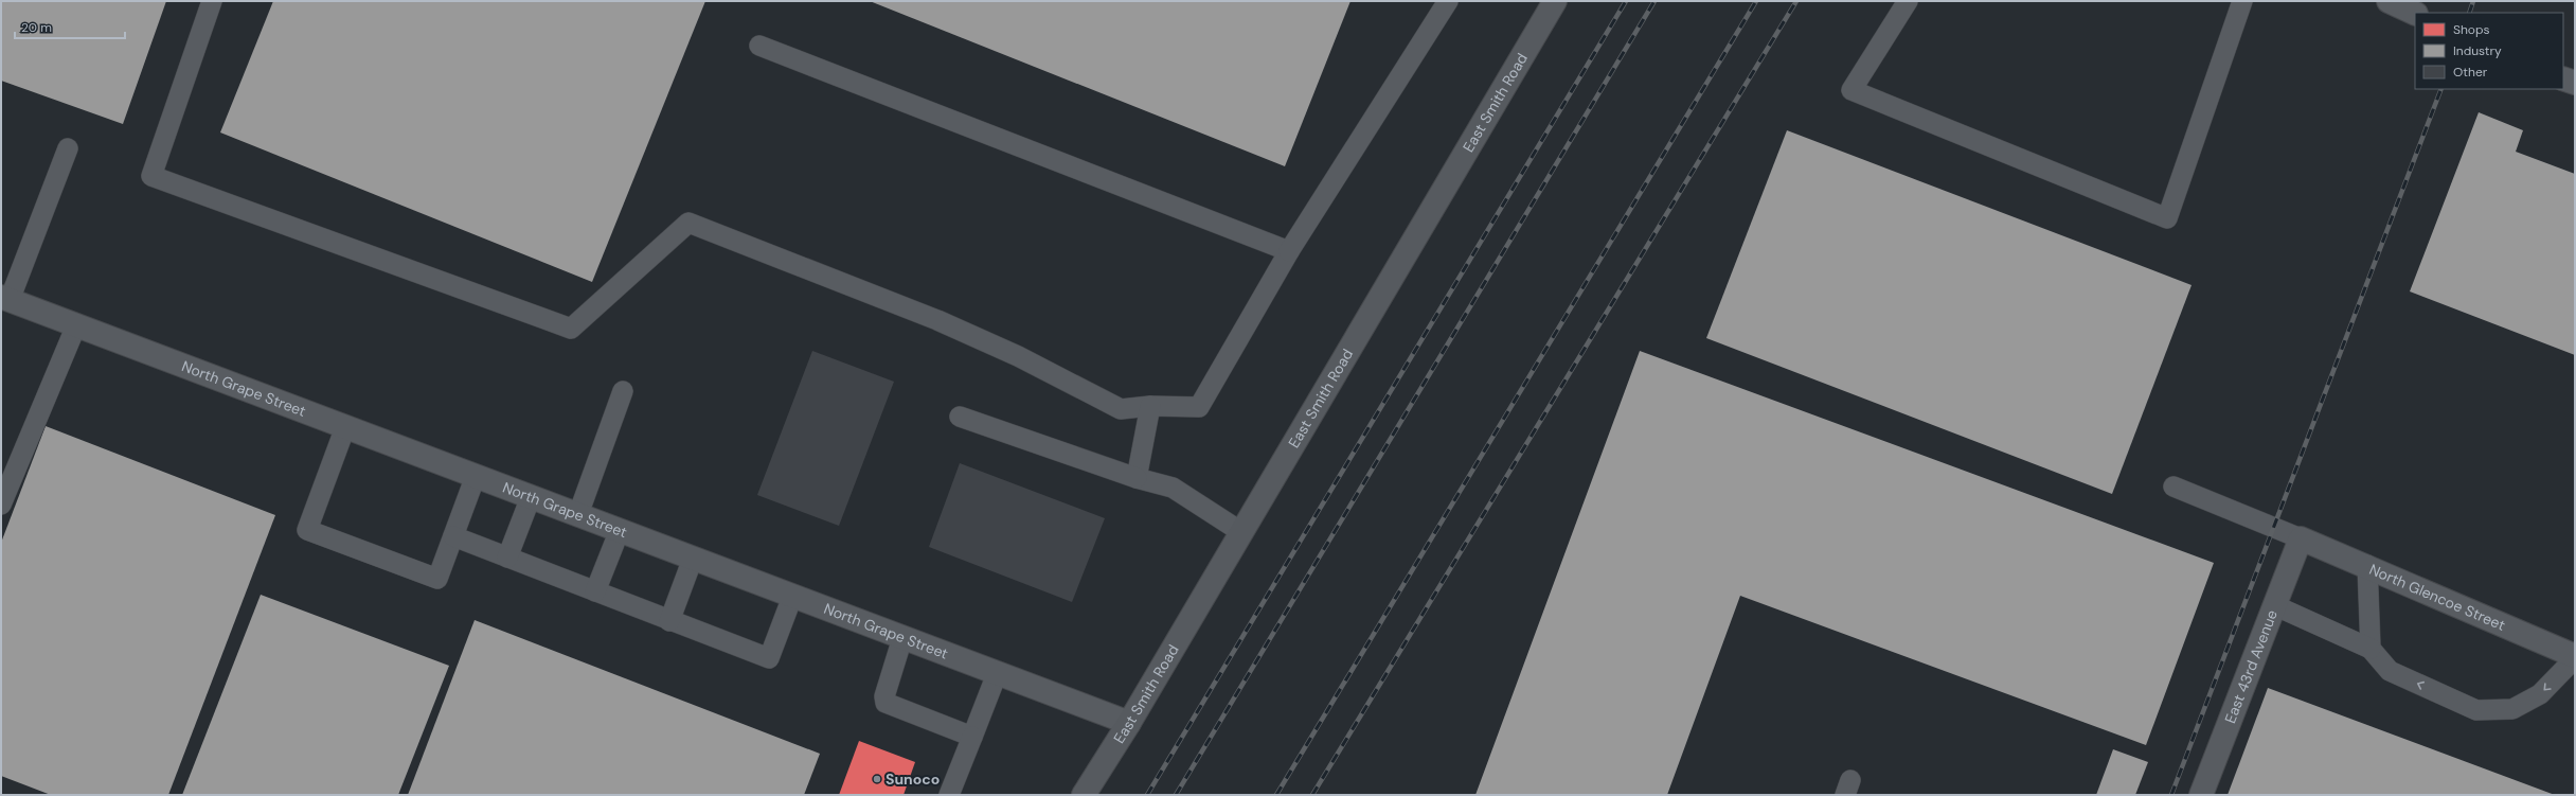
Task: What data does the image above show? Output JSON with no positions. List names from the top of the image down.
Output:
{
  "streets": {
    "street": [
      "East Smith Road",
      "North Grape Street",
      "North Glencoe Street",
      "East 43rd Avenue"
    ]
  },
  "crossings": [
    ["East Smith Road", "North Grape Street"],
    ["North Glencoe Street", "East 43rd Avenue"]
  ],
  "places": ["Sunoco"],
  "legend": ["Shops", "Industry", "Other"],
  "scale_bar": "20 m"
}
